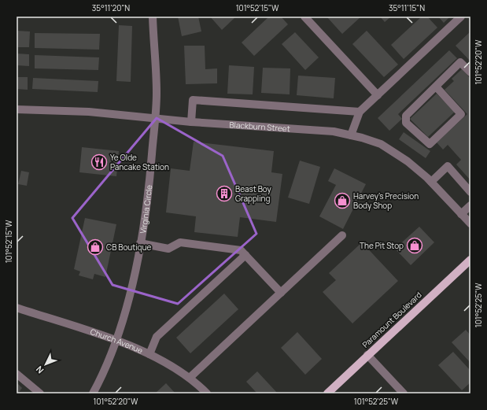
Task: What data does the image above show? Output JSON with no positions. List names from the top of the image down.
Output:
{
  "streets": {
    "main road": ["Paramount Boulevard"],
    "street": ["Blackburn Street", "Virginia Circle", "Church Avenue"]
  },
  "crossings": [
    ["Blackburn Street", "Virginia Circle"],
    ["Virginia Circle", "Church Avenue"]
  ],
  "places": {
    "restaurant": ["Ye Olde Pancake Station"],
    "building": ["Beast Boy Grappling"],
    "shop": ["Harvey's Precision Body Shop", "The Pit Stop", "CB Boutique"]
  },
  "north": "bottom left",
  "coordinates": [
    "35°11'20\"N",
    "101°52'15\"W",
    "35°11'15\"N",
    "101°52'20\"W",
    "101°52'25\"W"
  ]
}
